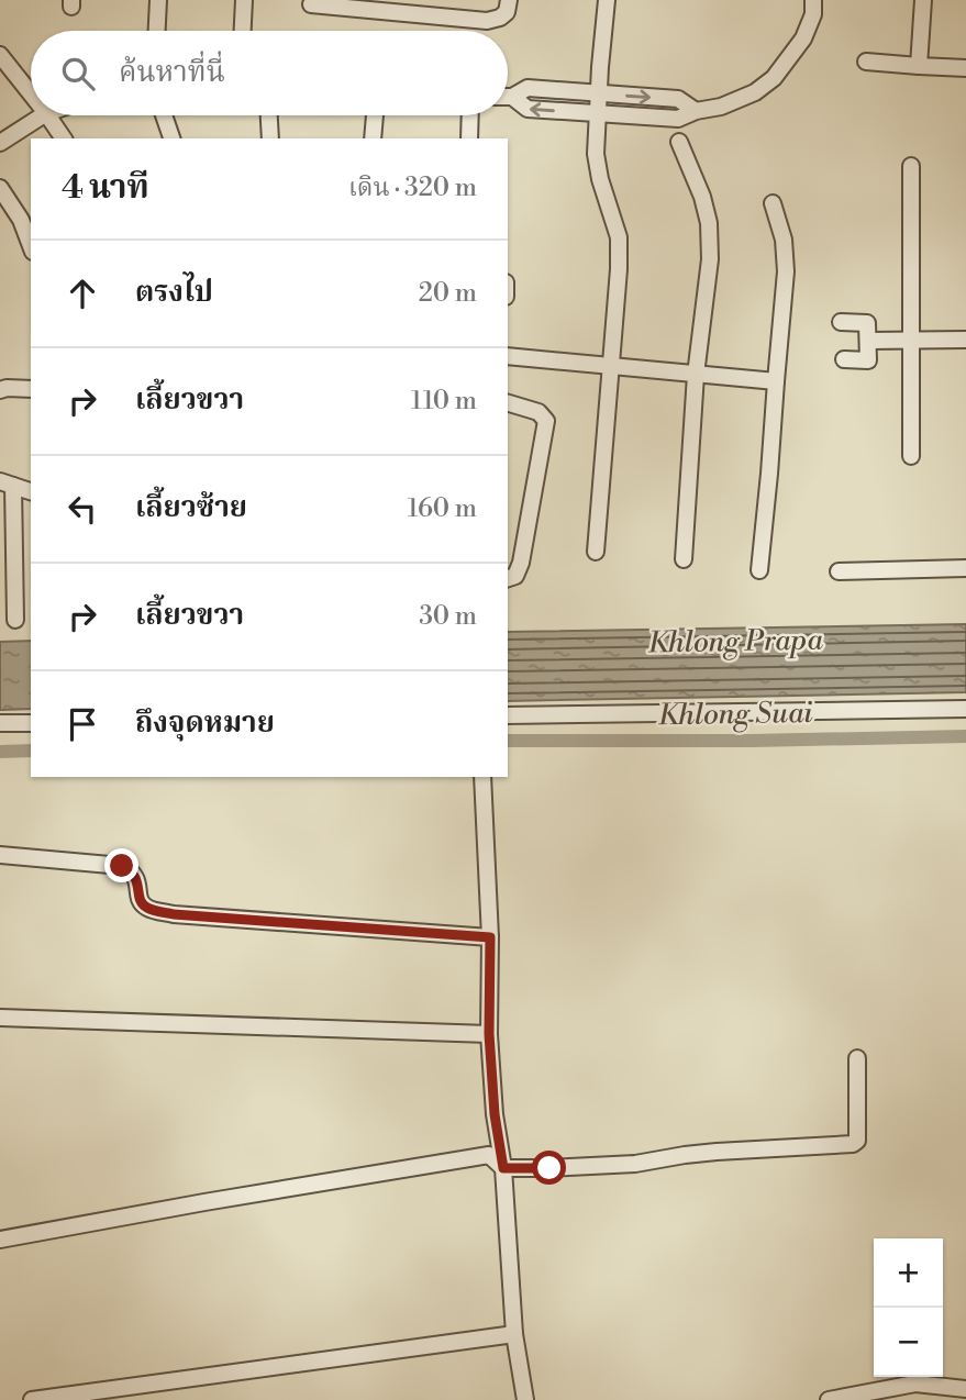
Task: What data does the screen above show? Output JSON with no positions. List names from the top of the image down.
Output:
{
  "water": ["Khlong Prapa", "Khlong Suai"],
  "page": {
    "search": "ค้นหาที่นี่",
    "heading": ["4 นาที", "เดิน · 320 m"],
    "list": [
      ["ตรงไป", "20 m"],
      ["เลี้ยวขวา", "110 m"],
      ["เลี้ยวซ้าย", "160 m"],
      ["เลี้ยวขวา", "30 m"],
      "ถึงจุดหมาย"
    ],
    "map_buttons": ["+", "−"]
  }
}
